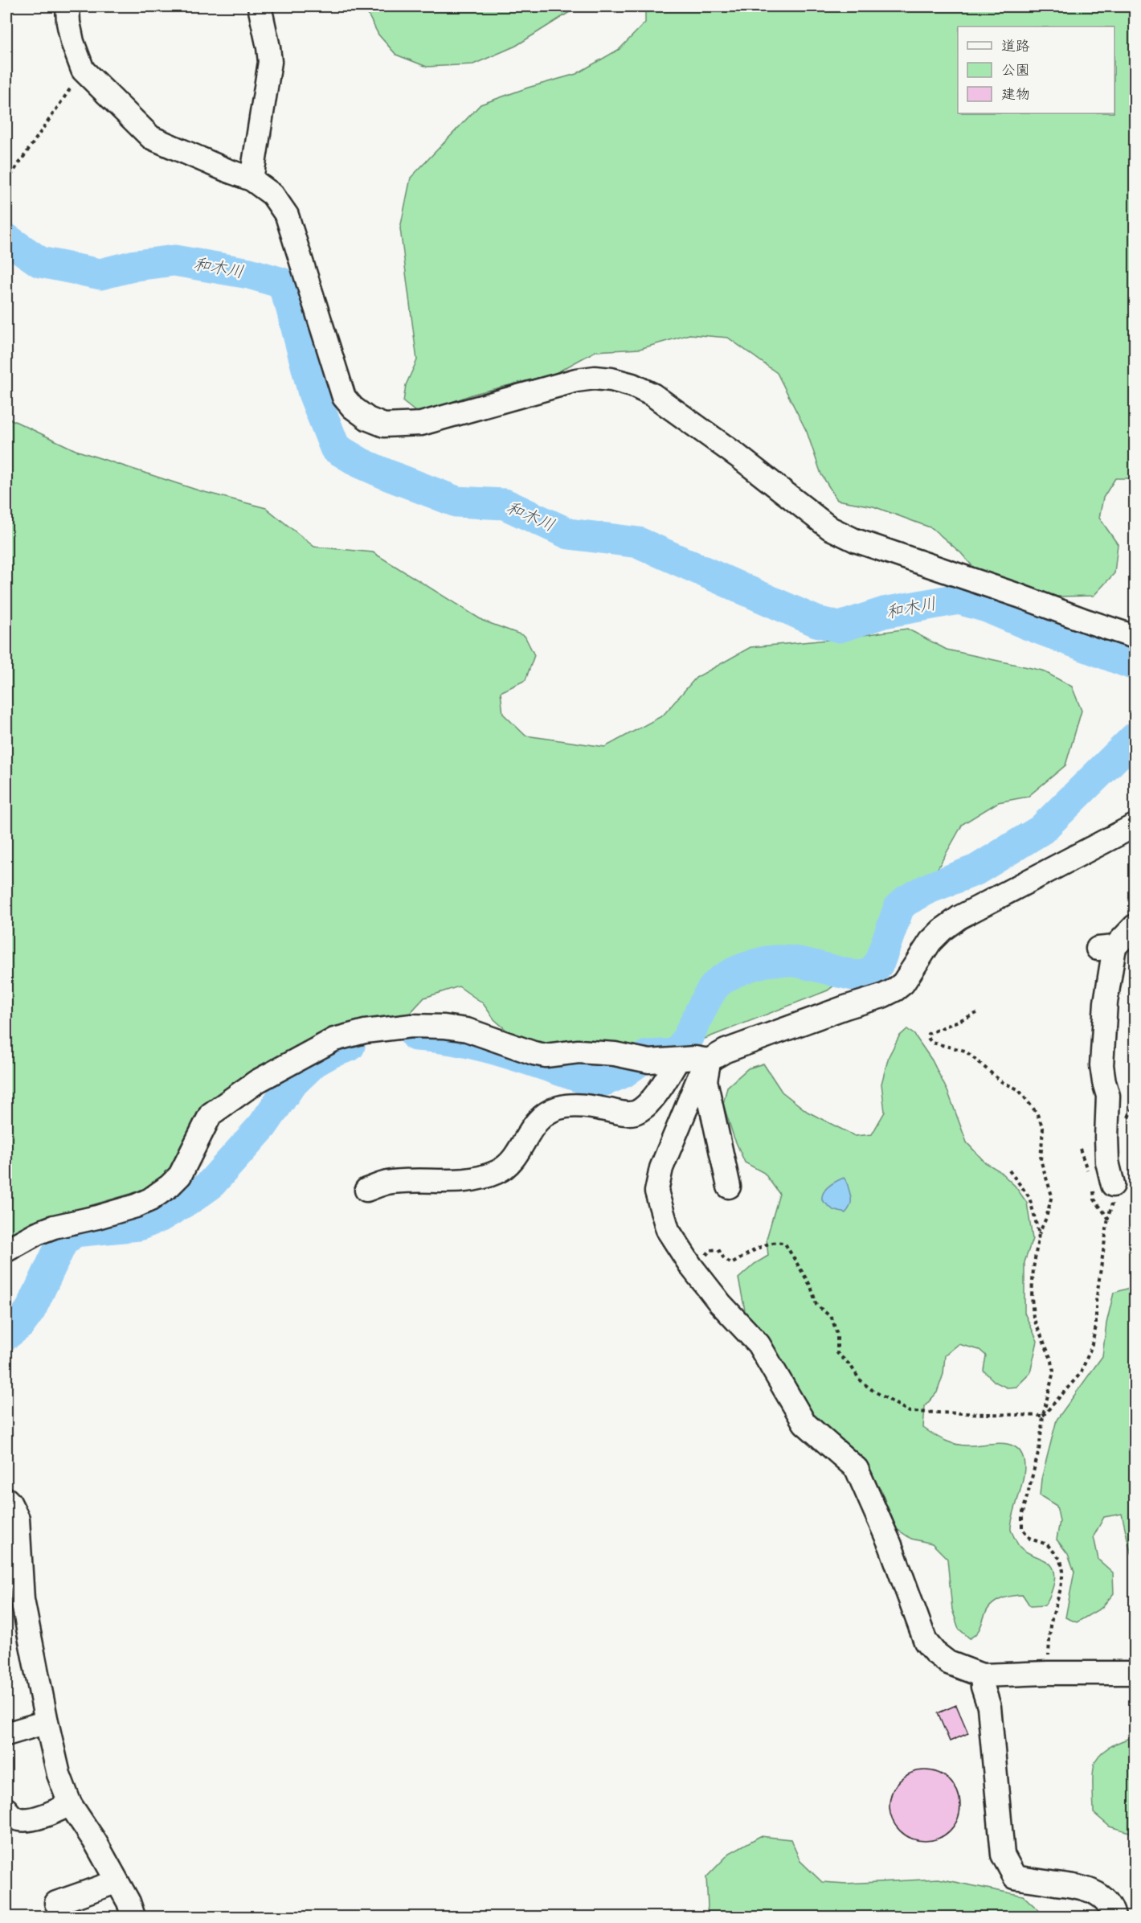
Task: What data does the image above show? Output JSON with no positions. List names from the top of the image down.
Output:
{
  "water": ["和木川"],
  "legend": ["道路", "公園", "建物"]
}
